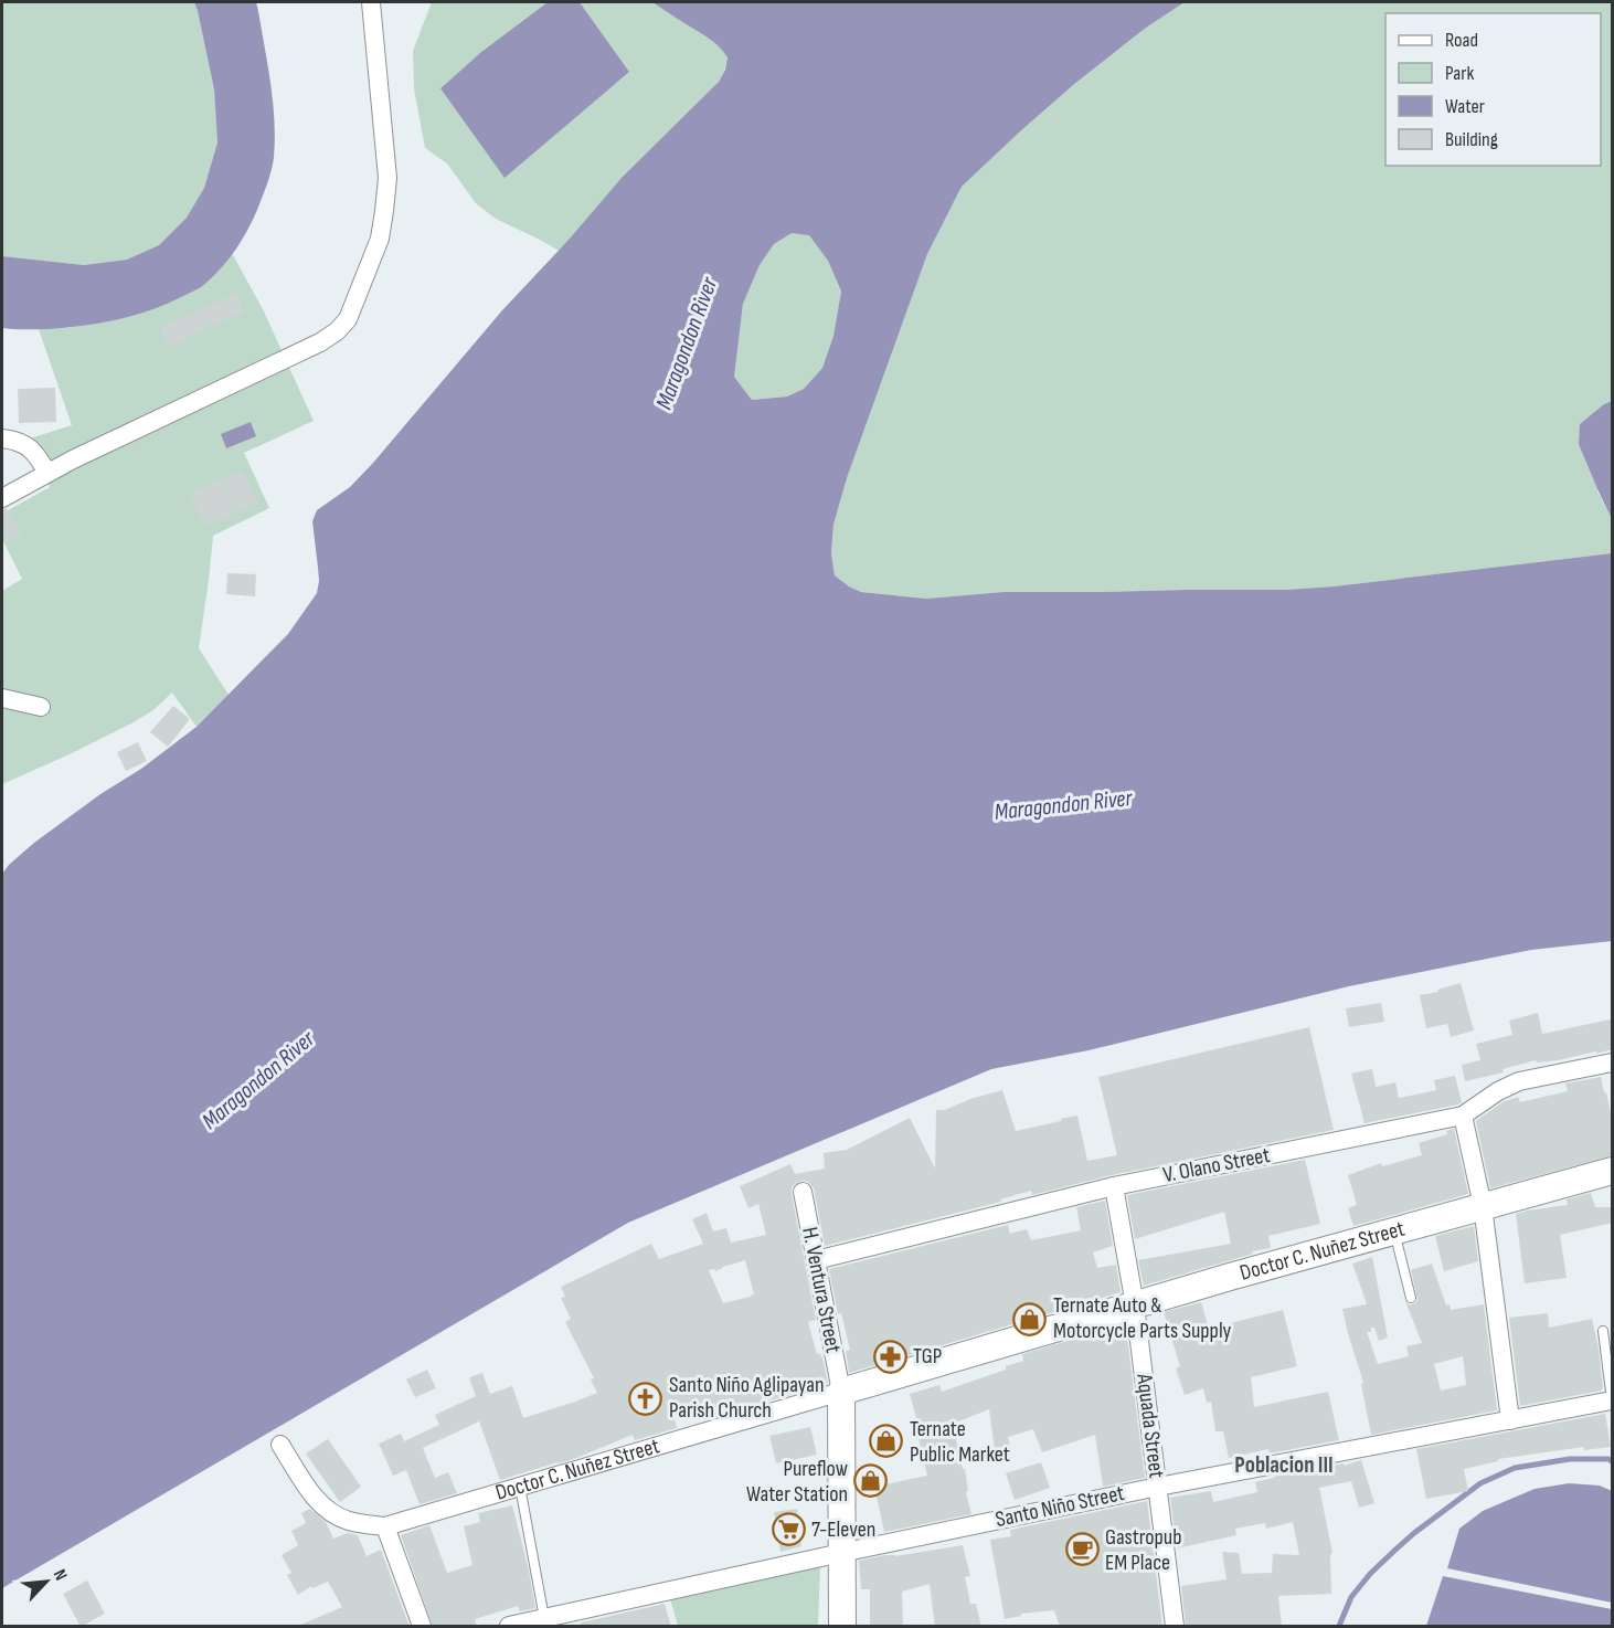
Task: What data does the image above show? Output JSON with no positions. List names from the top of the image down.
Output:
{
  "streets": {
    "main road": ["Doctor C. Nuñez Street", "H. Ventura Street"],
    "street": ["V. Olano Street", "Aquada Street", "Santo Niño Street"]
  },
  "crossings": [
    ["V. Olano Street", "H. Ventura Street"],
    ["V. Olano Street", "Aquada Street"],
    ["Doctor C. Nuñez Street", "H. Ventura Street"],
    ["Doctor C. Nuñez Street", "Aquada Street"],
    ["H. Ventura Street", "Santo Niño Street"],
    ["Aquada Street", "Santo Niño Street"]
  ],
  "districts": ["Poblacion III"],
  "water": ["Maragondon River"],
  "places": {
    "shop": ["Ternate Auto & Motorcycle Parts Supply", "Ternate Public Market", "Pureflow Water Station"],
    "pharmacy": ["TGP"],
    "church": ["Santo Niño Aglipayan Parish Church"],
    "supermarket": ["7-Eleven"],
    "cafe": ["Gastropub EM Place"]
  },
  "legend": [
    "Road",
    "Park",
    "Water",
    "Building"
  ],
  "north": "top right"
}
